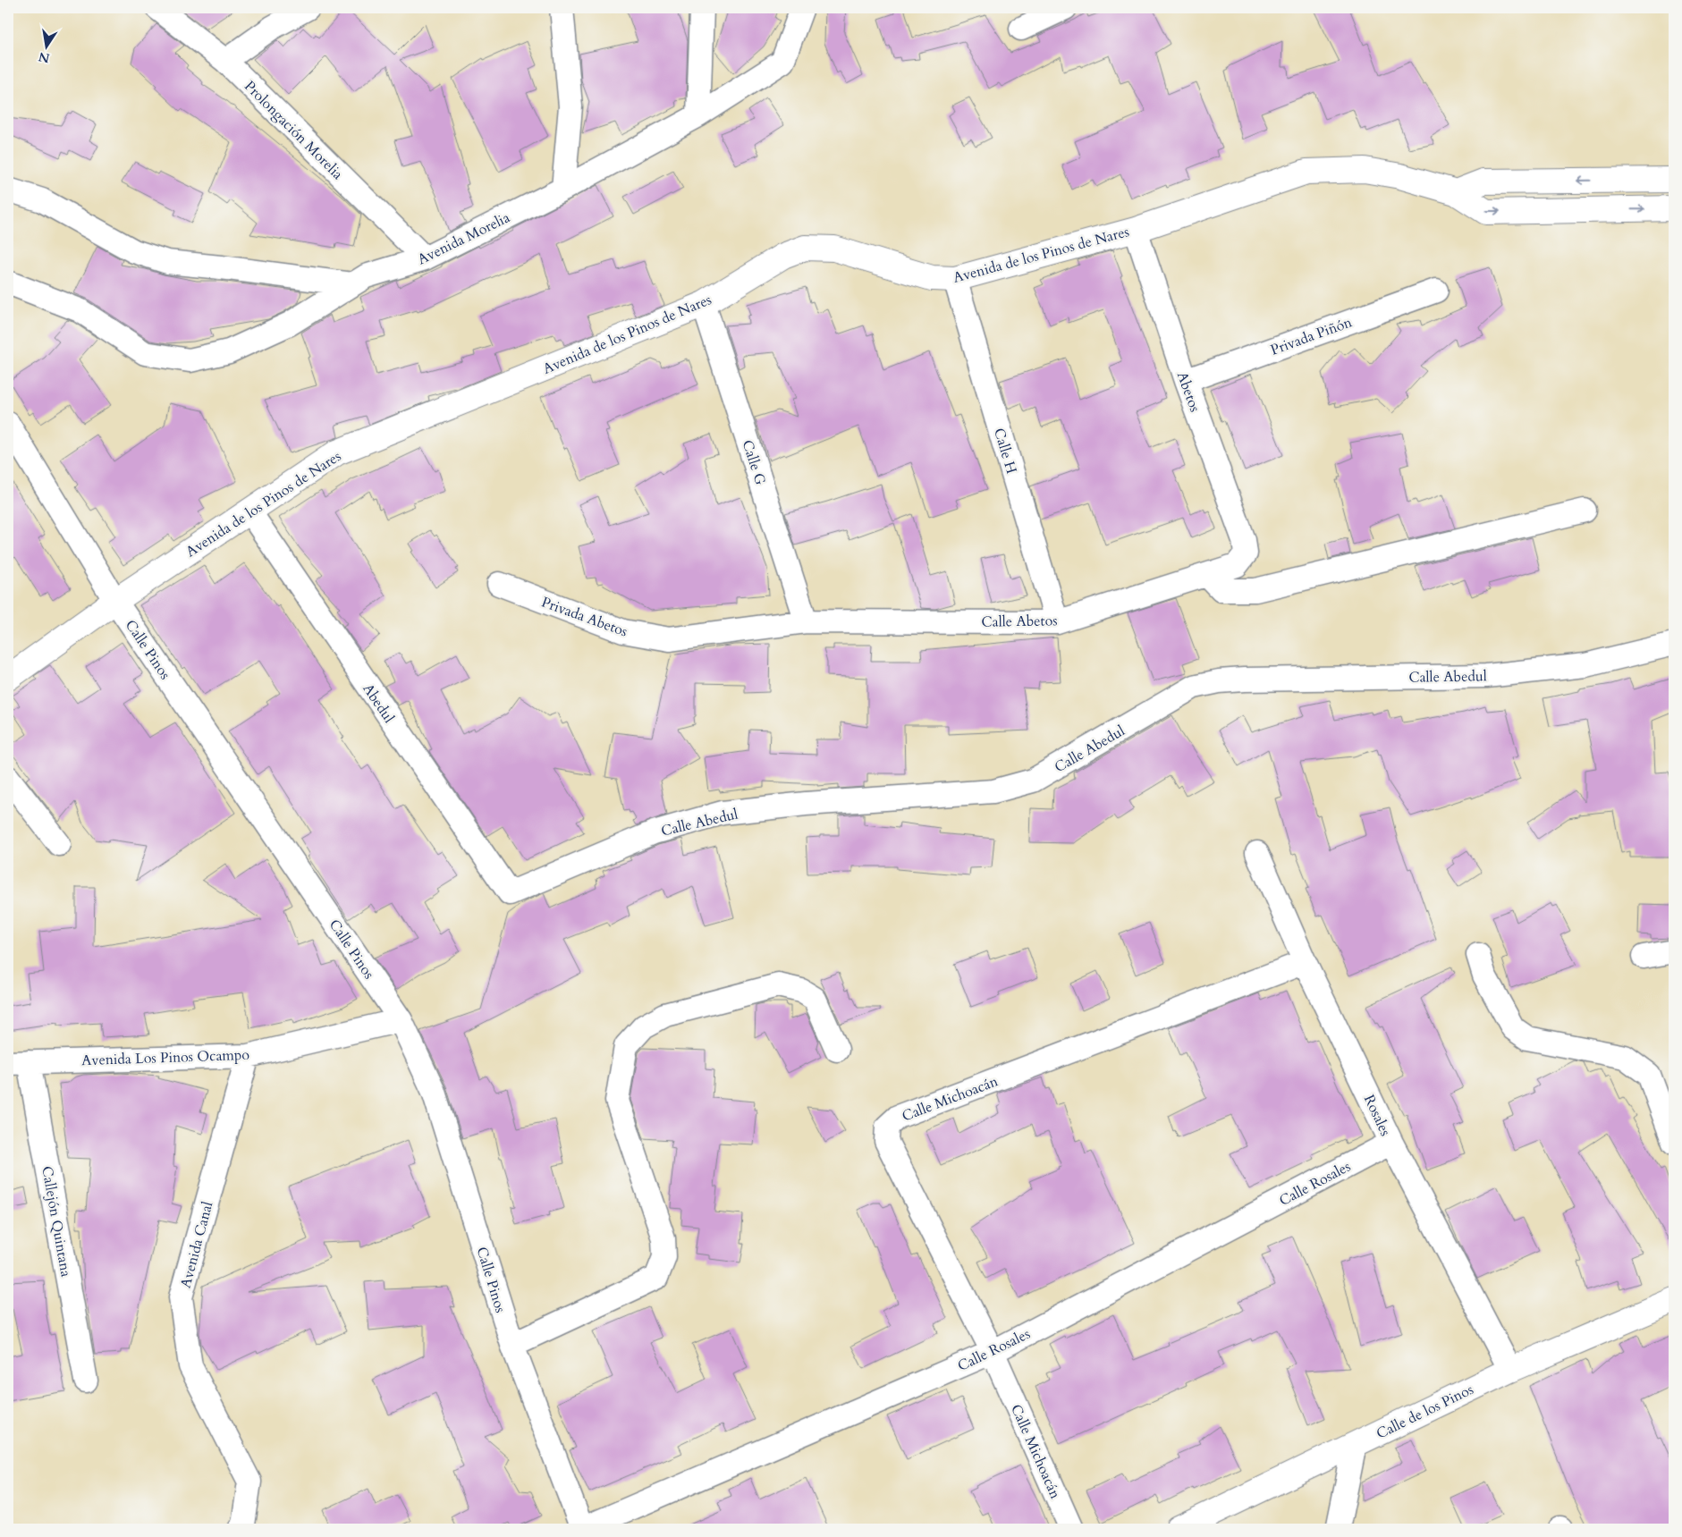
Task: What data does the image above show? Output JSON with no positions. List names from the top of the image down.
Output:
{
  "streets": {
    "street": [
      "Prolongación Morelia",
      "Avenida Morelia",
      "Avenida de los Pinos de Nares",
      "Privada Piñón",
      "Abetos",
      "Calle H",
      "Calle G",
      "Privada Abetos",
      "Calle Abetos",
      "Calle Pinos",
      "Calle Abedul",
      "Abedul",
      "Avenida Los Pinos Ocampo",
      "Calle Michoacán",
      "Rosales",
      "Calle Rosales",
      "Callejón Quintana",
      "Avenida Canal",
      "Calle de los Pinos"
    ]
  },
  "crossings": [
    ["Prolongación Morelia", "Avenida Morelia"],
    ["Avenida de los Pinos de Nares", "Abetos"],
    ["Avenida de los Pinos de Nares", "Calle H"],
    ["Avenida de los Pinos de Nares", "Calle G"],
    ["Avenida de los Pinos de Nares", "Calle Pinos"],
    ["Avenida de los Pinos de Nares", "Abedul"],
    ["Privada Piñón", "Abetos"],
    ["Abetos", "Calle Abetos"],
    ["Calle H", "Calle Abetos"],
    ["Calle G", "Privada Abetos"],
    ["Calle G", "Calle Abetos"],
    ["Privada Abetos", "Calle Abetos"],
    ["Calle Pinos", "Avenida Los Pinos Ocampo"],
    ["Calle Pinos", "Calle Rosales"],
    ["Calle Abedul", "Abedul"],
    ["Avenida Los Pinos Ocampo", "Callejón Quintana"],
    ["Avenida Los Pinos Ocampo", "Avenida Canal"],
    ["Calle Michoacán", "Rosales"],
    ["Calle Michoacán", "Calle Rosales"],
    ["Rosales", "Calle Rosales"],
    ["Rosales", "Calle de los Pinos"]
  ],
  "north": "bottom"
}
